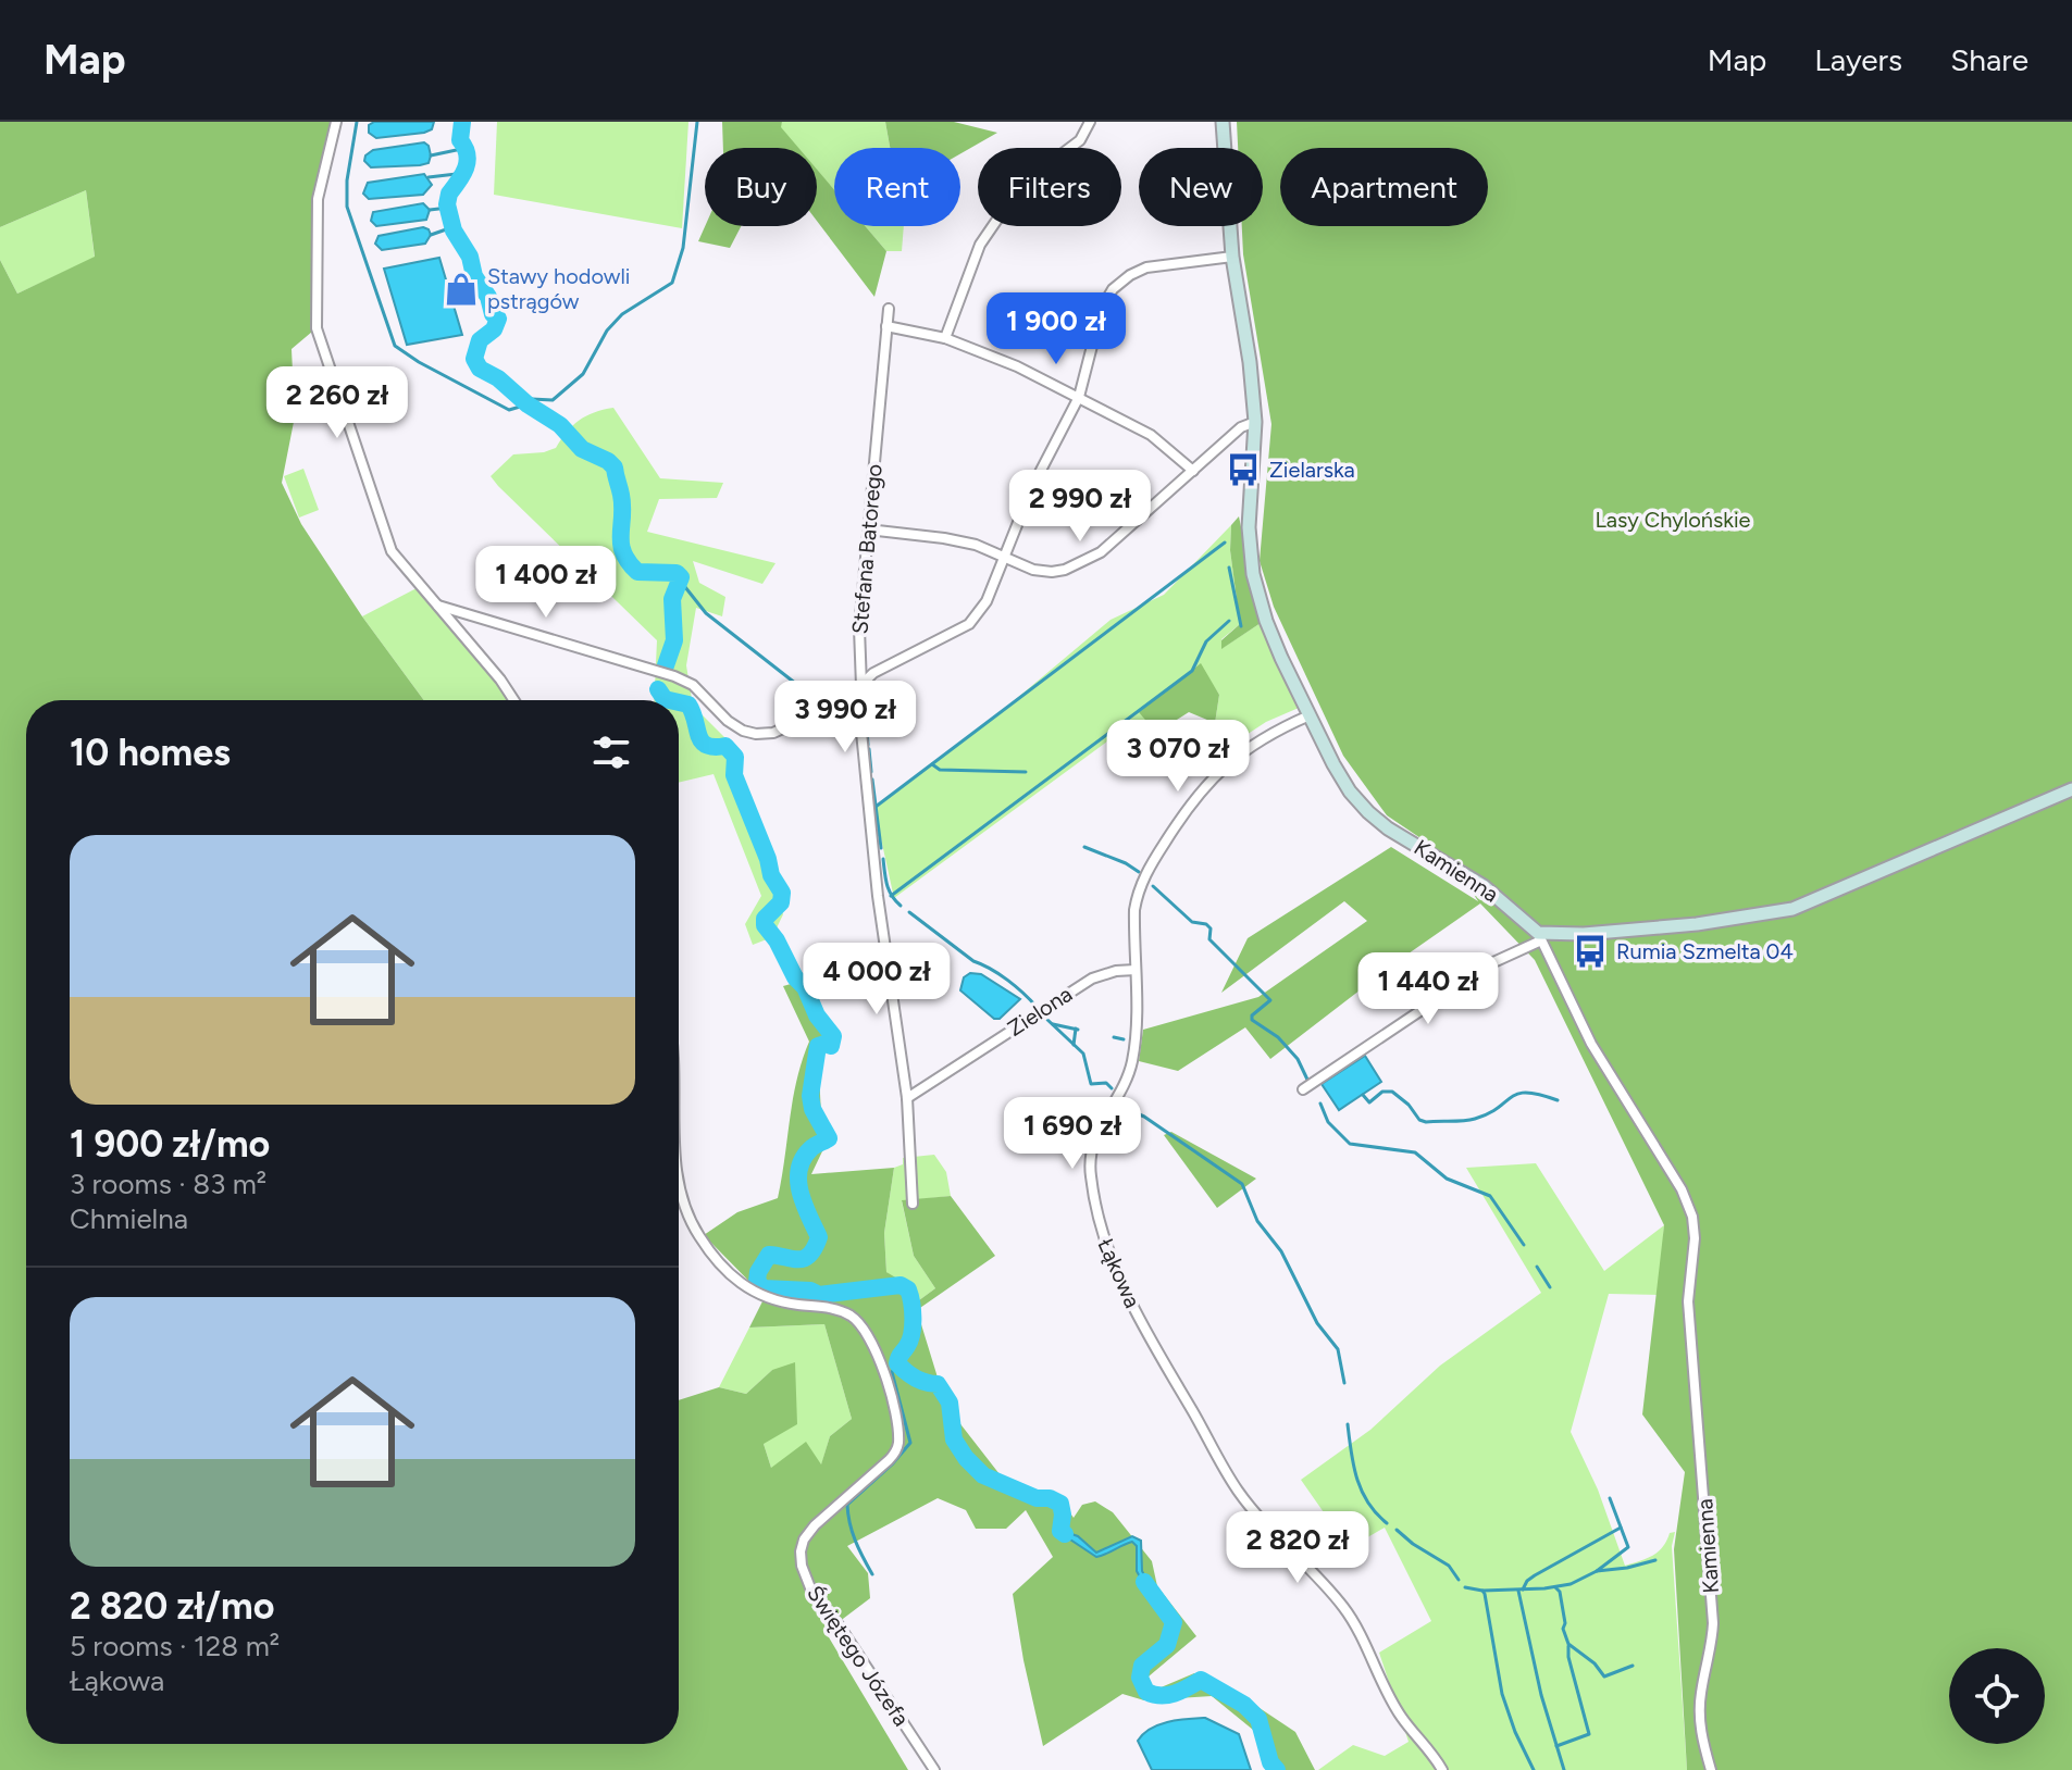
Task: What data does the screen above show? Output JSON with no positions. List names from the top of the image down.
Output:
{
  "streets": {
    "street": [
      "Stefana Batorego",
      "Kamienna",
      "Zielona",
      "Łąkowa",
      "Świętego Józefa"
    ]
  },
  "crossings": [
    ["Stefana Batorego", "Zielona"],
    ["Kamienna", "Łąkowa"],
    ["Zielona", "Łąkowa"]
  ],
  "parks": ["Lasy Chylońskie"],
  "places": {
    "shop": ["Stawy hodowli pstrągów"],
    "bus stop": ["Zielarska", "Rumia Szmelta 04"]
  },
  "page": {
    "header": "Map",
    "nav": ["Map", "Layers", "Share"],
    "chip": [
      "Buy",
      "Rent",
      "Filters",
      "New",
      "Apartment"
    ],
    "price": [
      "1 900 zł",
      "2 260 zł",
      "2 990 zł",
      "1 400 zł",
      "3 990 zł",
      "3 070 zł",
      "4 000 zł",
      "1 440 zł",
      "1 690 zł",
      "2 820 zł"
    ],
    "heading": "10 homes",
    "list": [
      {
        "name": "1 900 zł/mo",
        "note": "3 rooms · 83 m² · Chmielna"
      },
      {
        "name": "2 820 zł/mo",
        "note": "5 rooms · 128 m² · Łąkowa"
      }
    ]
  }
}
